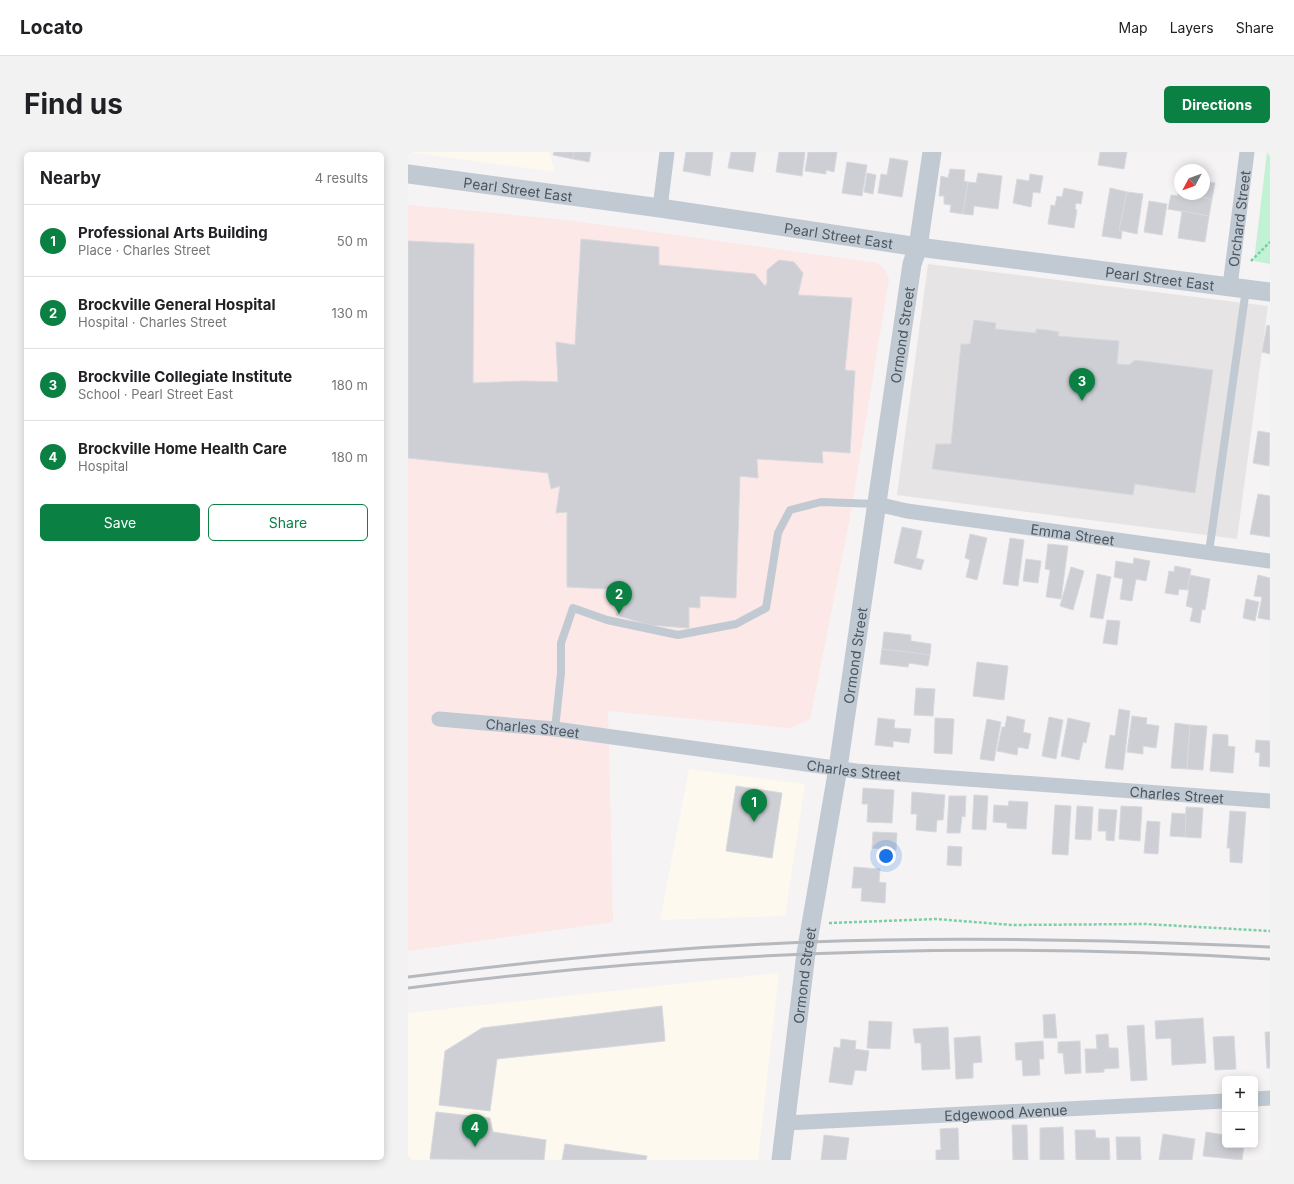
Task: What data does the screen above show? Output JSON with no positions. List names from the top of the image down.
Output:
{
  "streets": {
    "street": [
      "Pearl Street East",
      "Orchard Street",
      "Ormond Street",
      "Emma Street",
      "Charles Street",
      "Edgewood Avenue"
    ]
  },
  "crossings": [
    ["Pearl Street East", "Orchard Street"],
    ["Pearl Street East", "Ormond Street"],
    ["Ormond Street", "Emma Street"],
    ["Ormond Street", "Charles Street"],
    ["Ormond Street", "Edgewood Avenue"]
  ],
  "north": "bottom left",
  "page": {
    "header": "Locato",
    "nav": ["Map", "Layers", "Share"],
    "buttons": [
      "Directions",
      ["Save", "Share"]
    ],
    "title": "Find us",
    "heading": ["Nearby", "4 results"],
    "list": [
      {
        "mark": "1",
        "name": "Professional Arts Building",
        "note": "Place · Charles Street",
        "value": "50 m"
      },
      {
        "mark": "2",
        "name": "Brockville General Hospital",
        "note": "Hospital · Charles Street",
        "value": "130 m"
      },
      {
        "mark": "3",
        "name": "Brockville Collegiate Institute",
        "note": "School · Pearl Street East",
        "value": "180 m"
      },
      {
        "mark": "4",
        "name": "Brockville Home Health Care",
        "note": "Hospital",
        "value": "180 m"
      }
    ],
    "pins": [
      "3",
      "2",
      "1",
      "4"
    ],
    "map_buttons": ["+", "−"]
  }
}
